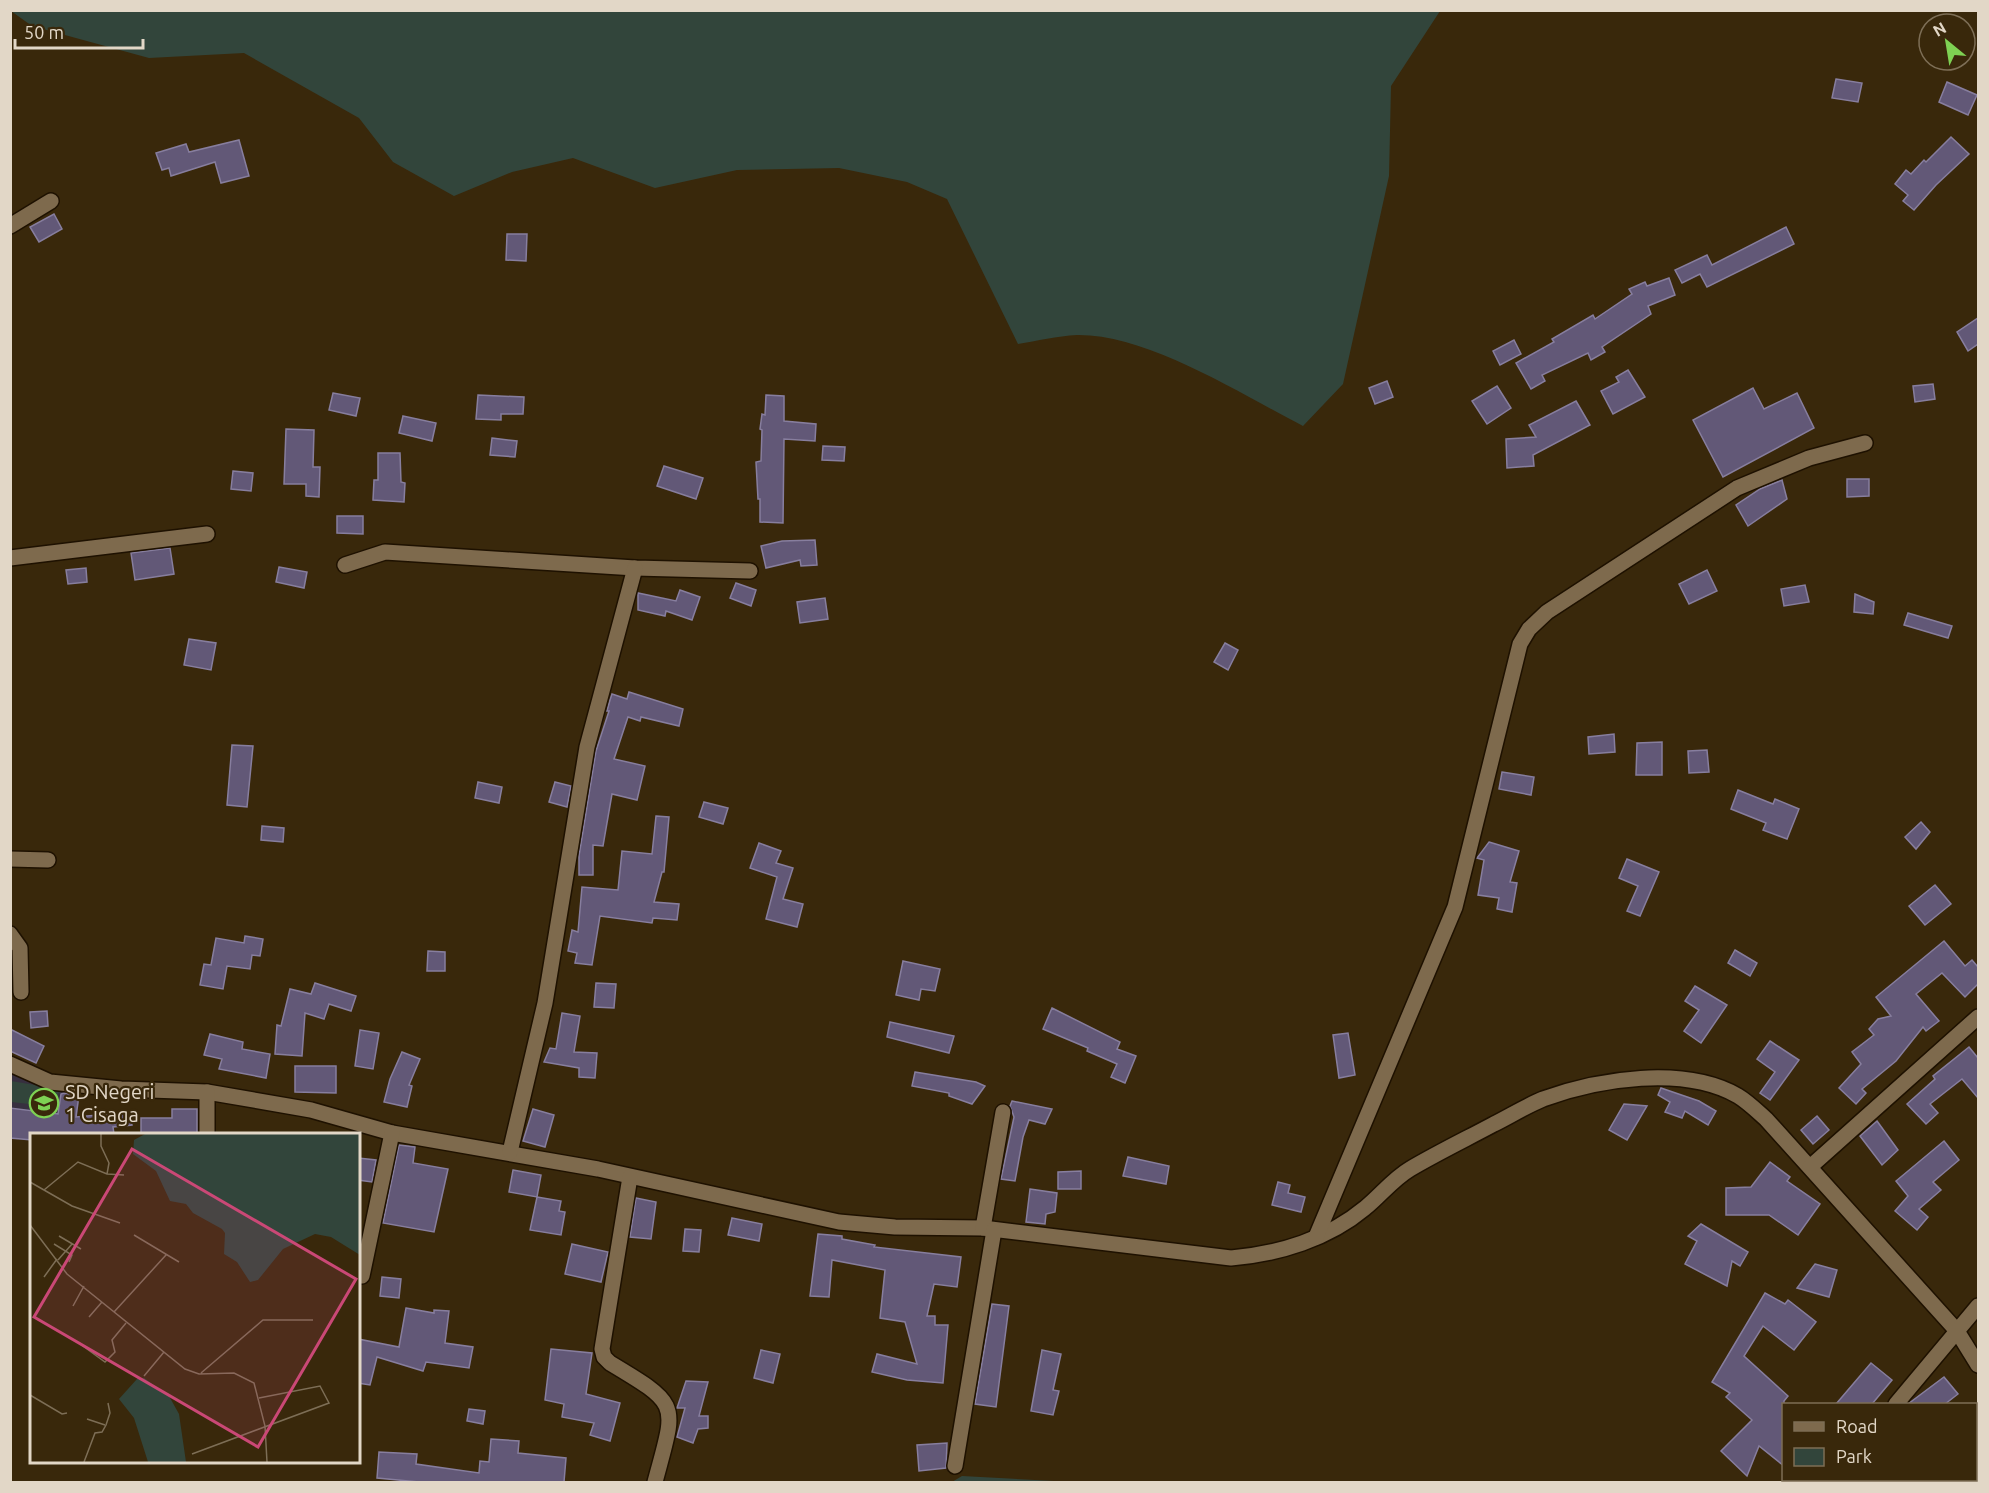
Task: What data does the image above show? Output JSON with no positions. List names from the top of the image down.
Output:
{
  "places": {
    "school or university": ["SD Negeri 1 Cisaga"]
  },
  "legend": ["Road", "Park"],
  "scale_bar": "50 m",
  "north": "top left"
}
